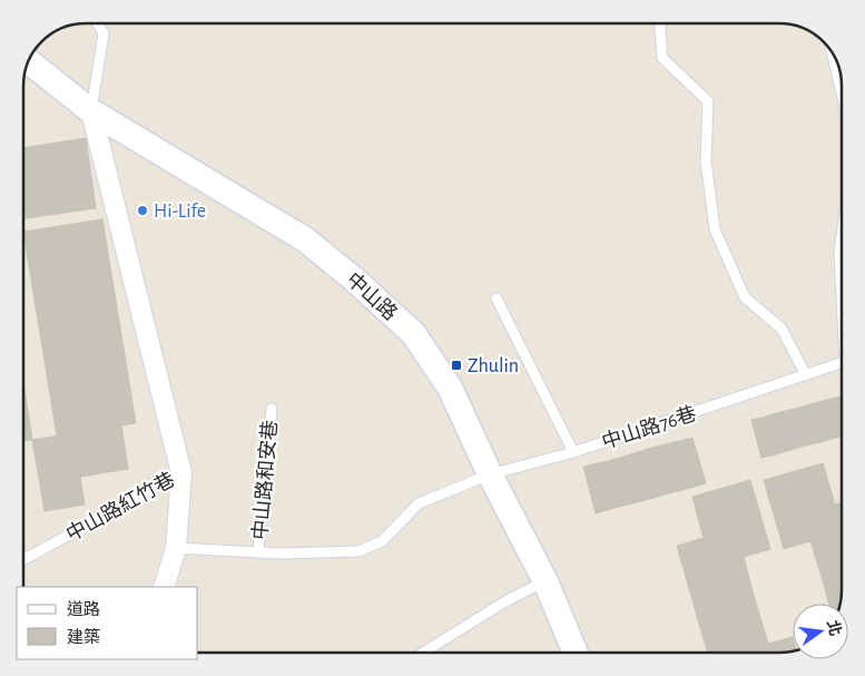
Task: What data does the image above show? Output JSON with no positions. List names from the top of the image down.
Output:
{
  "streets": {
    "street": ["中山路", "中山路紅竹巷"],
    "lane": ["中山路76巷", "中山路和安巷"]
  },
  "crossings": [
    ["中山路", "中山路76巷"],
    ["中山路", "中山路和安巷"],
    ["中山路76巷", "中山路和安巷"],
    ["中山路和安巷", "中山路紅竹巷"]
  ],
  "places": {
    "other": ["Hi-Life"],
    "transit": ["Zhulin"]
  },
  "legend": ["道路", "建築"],
  "north": "right"
}
